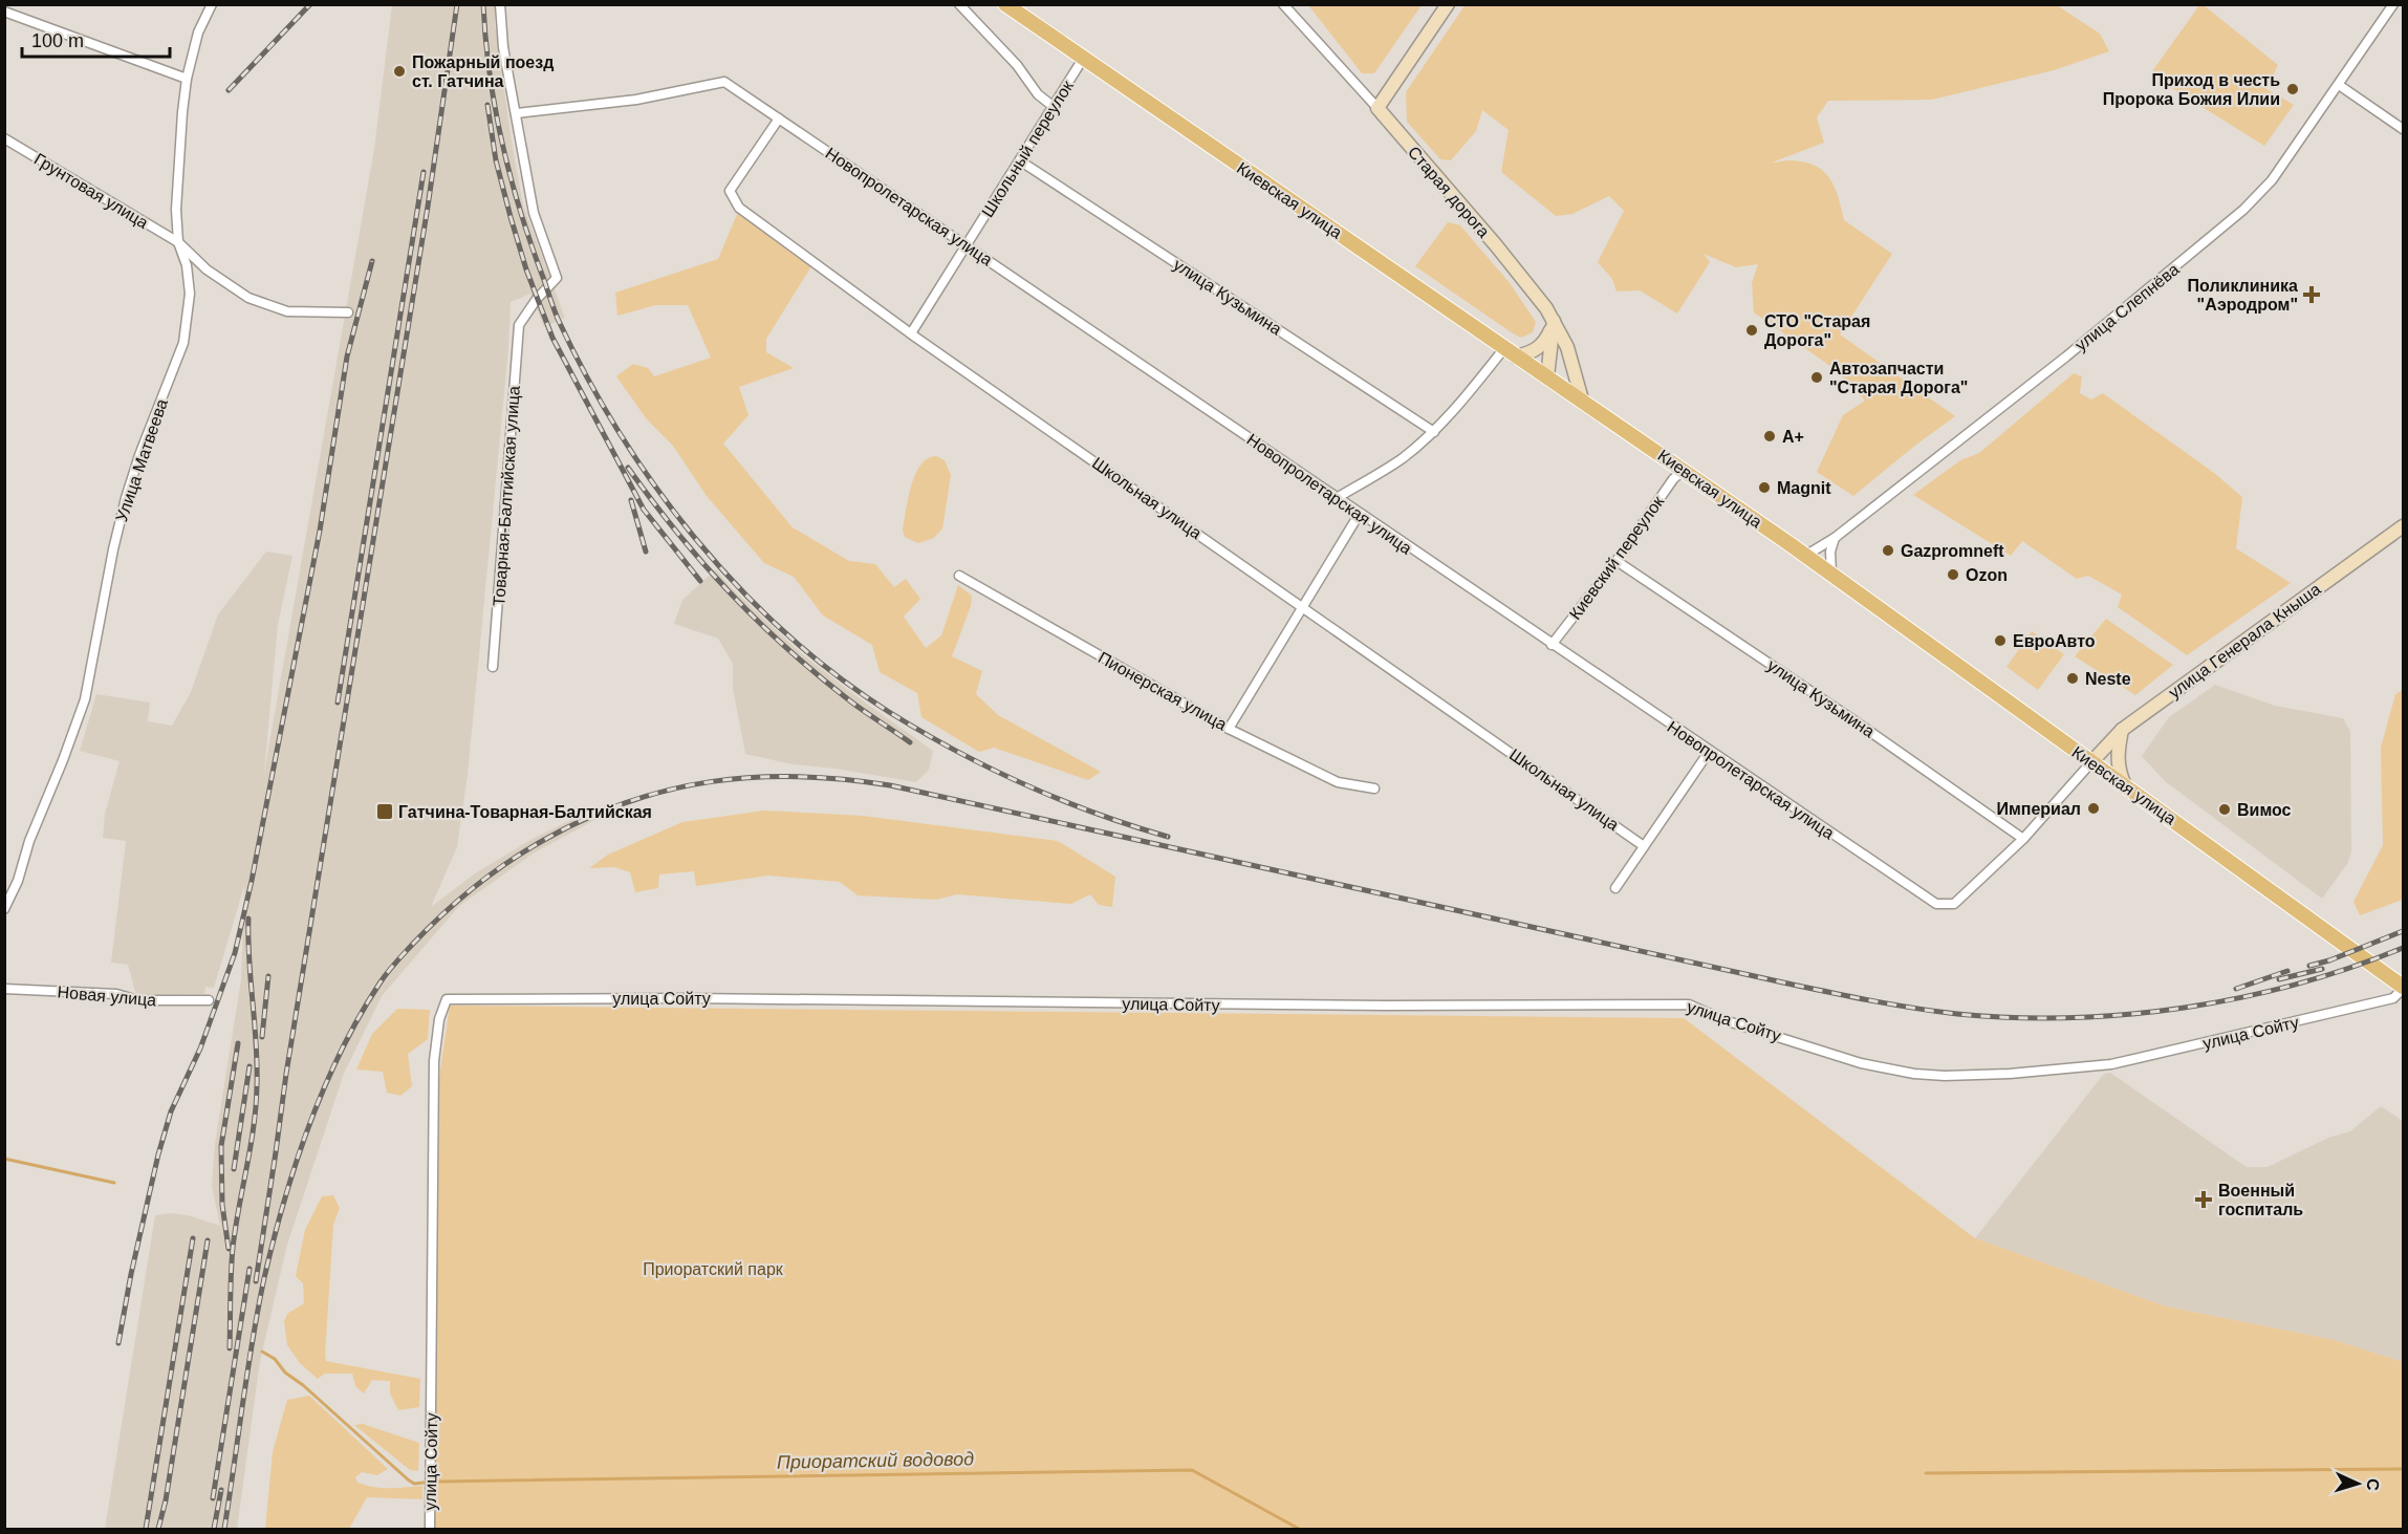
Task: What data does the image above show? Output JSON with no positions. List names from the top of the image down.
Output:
{
  "streets": {
    "main road": ["Киевская улица"],
    "street": [
      "Школьный переулок",
      "Грунтовая улица",
      "Старая дорога",
      "Новопролетарская улица",
      "улица Кузьмина",
      "улица Слепнёва",
      "Улица Матвеева",
      "Товарная-Балтийская улица",
      "Школьная улица",
      "Киевский переулок",
      "улица Генерала Кныша",
      "Пионерская улица",
      "Новая улица",
      "улица Сойту"
    ]
  },
  "crossings": [
    ["Школьный переулок", "Киевская улица"],
    ["Школьный переулок", "Новопролетарская улица"],
    ["Школьный переулок", "улица Кузьмина"],
    ["Школьный переулок", "Школьная улица"],
    ["Грунтовая улица", "Улица Матвеева"],
    ["Старая дорога", "Киевская улица"],
    ["Киевская улица", "улица Слепнёва"],
    ["Киевская улица", "Киевский переулок"],
    ["Киевская улица", "улица Генерала Кныша"],
    ["Киевская улица", "улица Сойту"],
    ["Новопролетарская улица", "улица Кузьмина"],
    ["Новопролетарская улица", "Товарная-Балтийская улица"],
    ["Новопролетарская улица", "Школьная улица"],
    ["Новопролетарская улица", "Киевский переулок"],
    ["улица Кузьмина", "Киевский переулок"]
  ],
  "water": ["Приоратский водовод"],
  "parks": ["Приоратский парк"],
  "places": {
    "other": [
      "Пожарный поезд ст. Гатчина",
      "Приход в честь Пророка Божия Илии",
      "СТО \"Старая Дорога\"",
      "Автозапчасти \"Старая Дорога\"",
      "А+",
      "Magnit",
      "Gazpromneft",
      "Ozon",
      "ЕвроАвто",
      "Neste",
      "Империал",
      "Вимос"
    ],
    "health": ["Поликлиника \"Аэродром\"", "Военный госпиталь"],
    "transit": ["Гатчина-Товарная-Балтийская"]
  },
  "scale_bar": "100 m",
  "north": "right"
}
